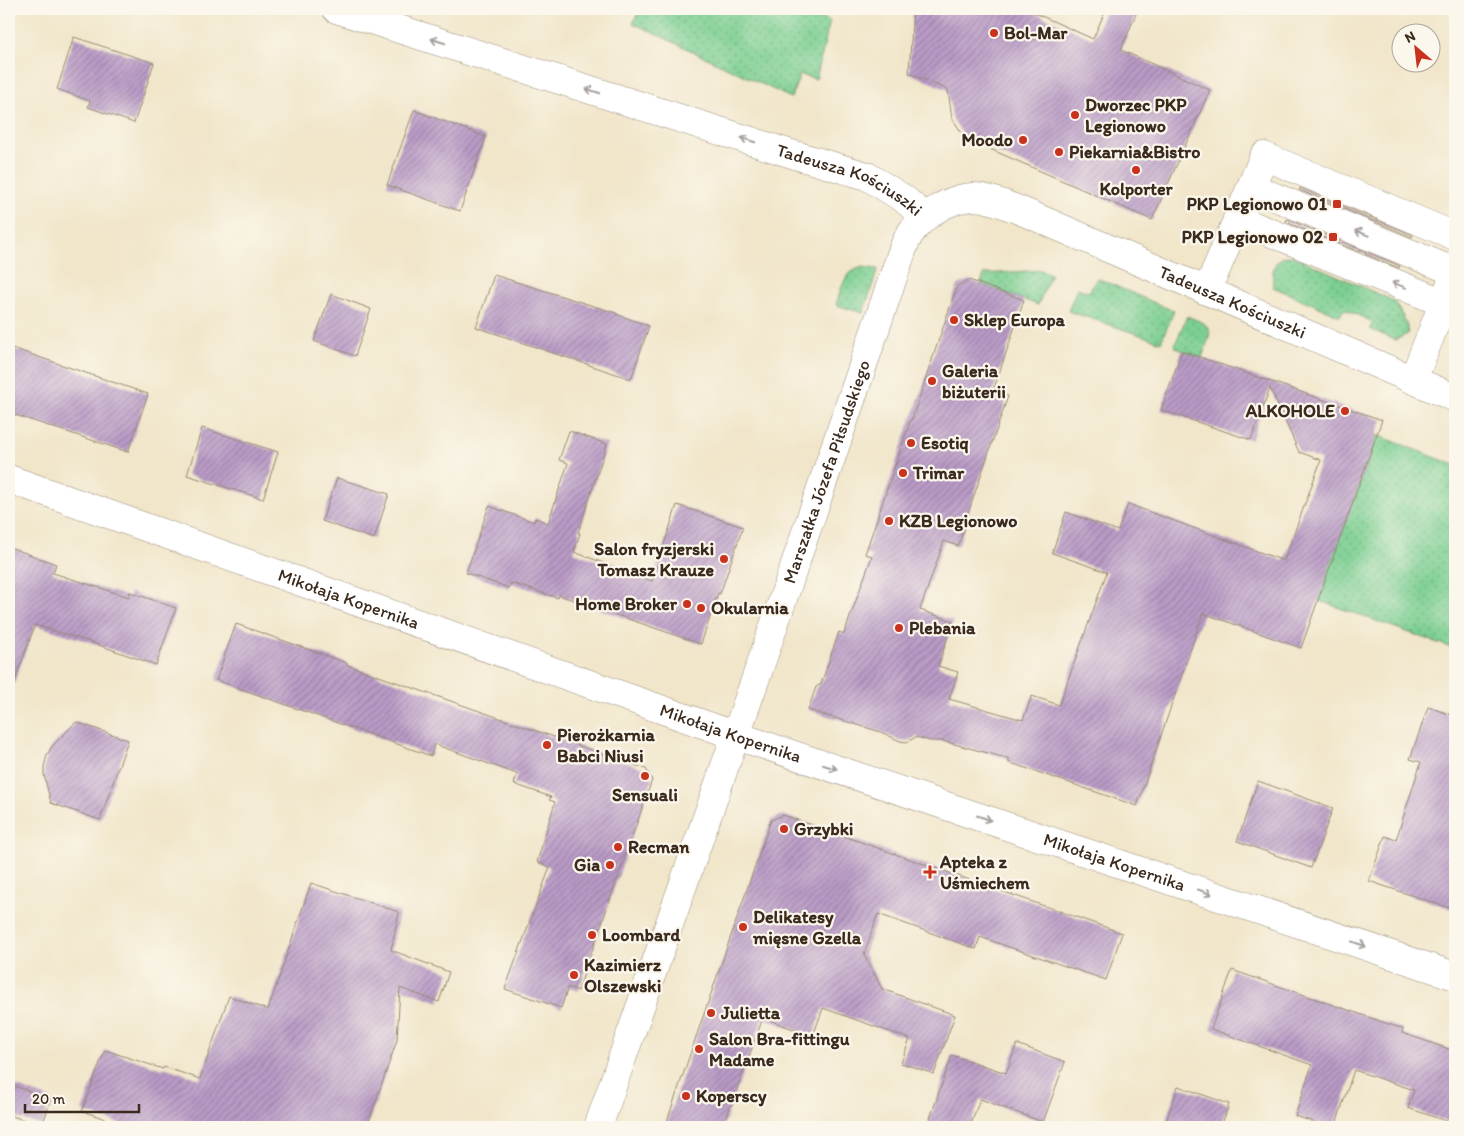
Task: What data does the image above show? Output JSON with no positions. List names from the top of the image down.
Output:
{
  "streets": {
    "street": ["Tadeusza Kościuszki", "Marszałka Józefa Piłsudskiego", "Mikołaja Kopernika"]
  },
  "crossings": [
    ["Tadeusza Kościuszki", "Marszałka Józefa Piłsudskiego"],
    ["Marszałka Józefa Piłsudskiego", "Mikołaja Kopernika"]
  ],
  "one_way": ["Tadeusza Kościuszki", "Mikołaja Kopernika"],
  "places": {
    "other": [
      "Bol-Mar",
      "Dworzec PKP Legionowo",
      "Moodo",
      "Piekarnia&Bistro",
      "Kolporter",
      "Sklep Europa",
      "Galeria biżuterii",
      "ALKOHOLE",
      "Esotiq",
      "Trimar",
      "KZB Legionowo",
      "Salon fryzjerski Tomasz Krauze",
      "Home Broker",
      "Okularnia",
      "Plebania",
      "Pierożkarnia Babci Niusi",
      "Sensuali",
      "Grzybki",
      "Recman",
      "Gia",
      "Delikatesy mięsne Gzella",
      "Loombard",
      "Kazimierz Olszewski",
      "Julietta",
      "Salon Bra-fittingu Madame",
      "Koperscy"
    ],
    "transit": ["PKP Legionowo 01", "PKP Legionowo 02"],
    "health": ["Apteka z Uśmiechem"]
  },
  "scale_bar": "20 m",
  "north": "top left"
}
